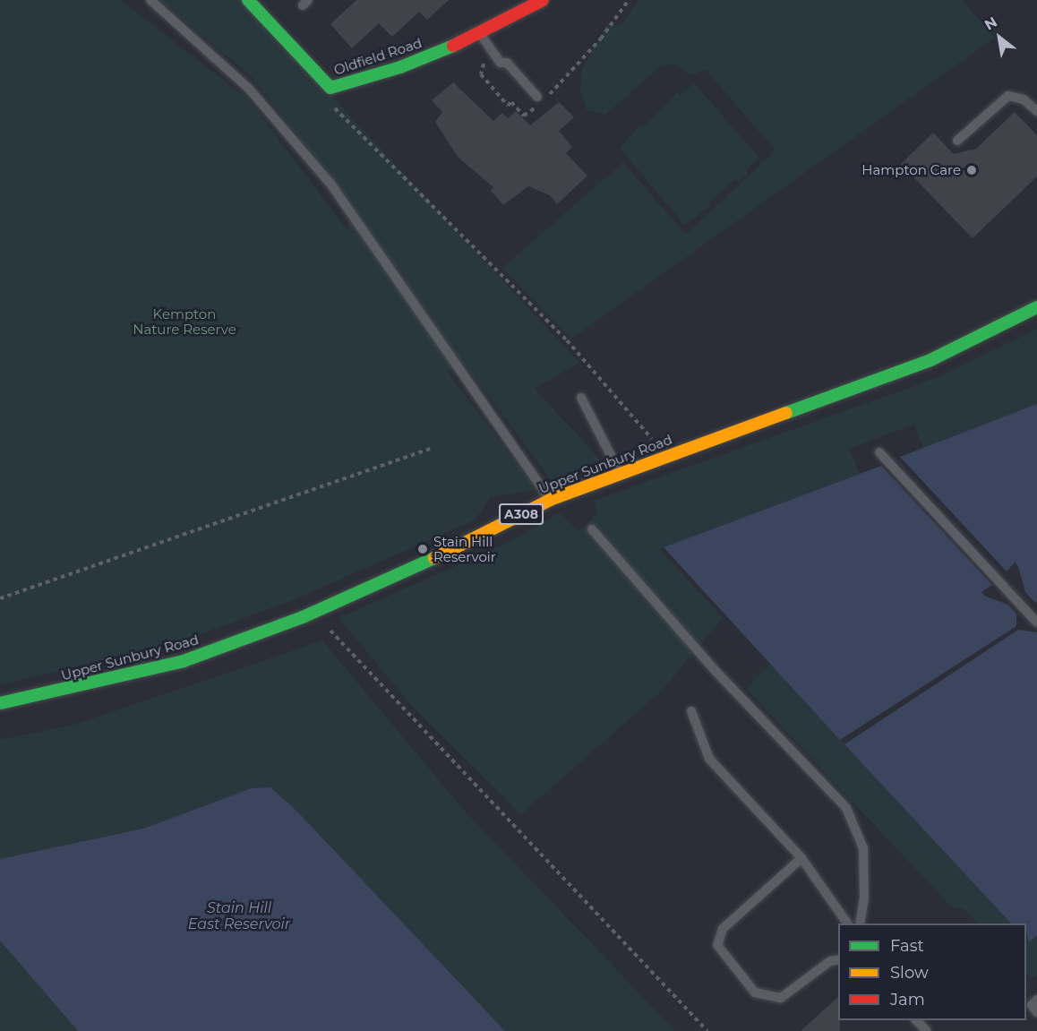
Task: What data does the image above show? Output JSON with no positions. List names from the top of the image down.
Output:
{
  "streets": {
    "main road": ["Oldfield Road", "Upper Sunbury Road", "A308"]
  },
  "water": ["Stain Hill East Reservoir"],
  "parks": ["Kempton Nature Reserve"],
  "places": ["Hampton Care", "Stain Hill Reservoir"],
  "legend": ["Fast", "Slow", "Jam"],
  "north": "top left"
}
